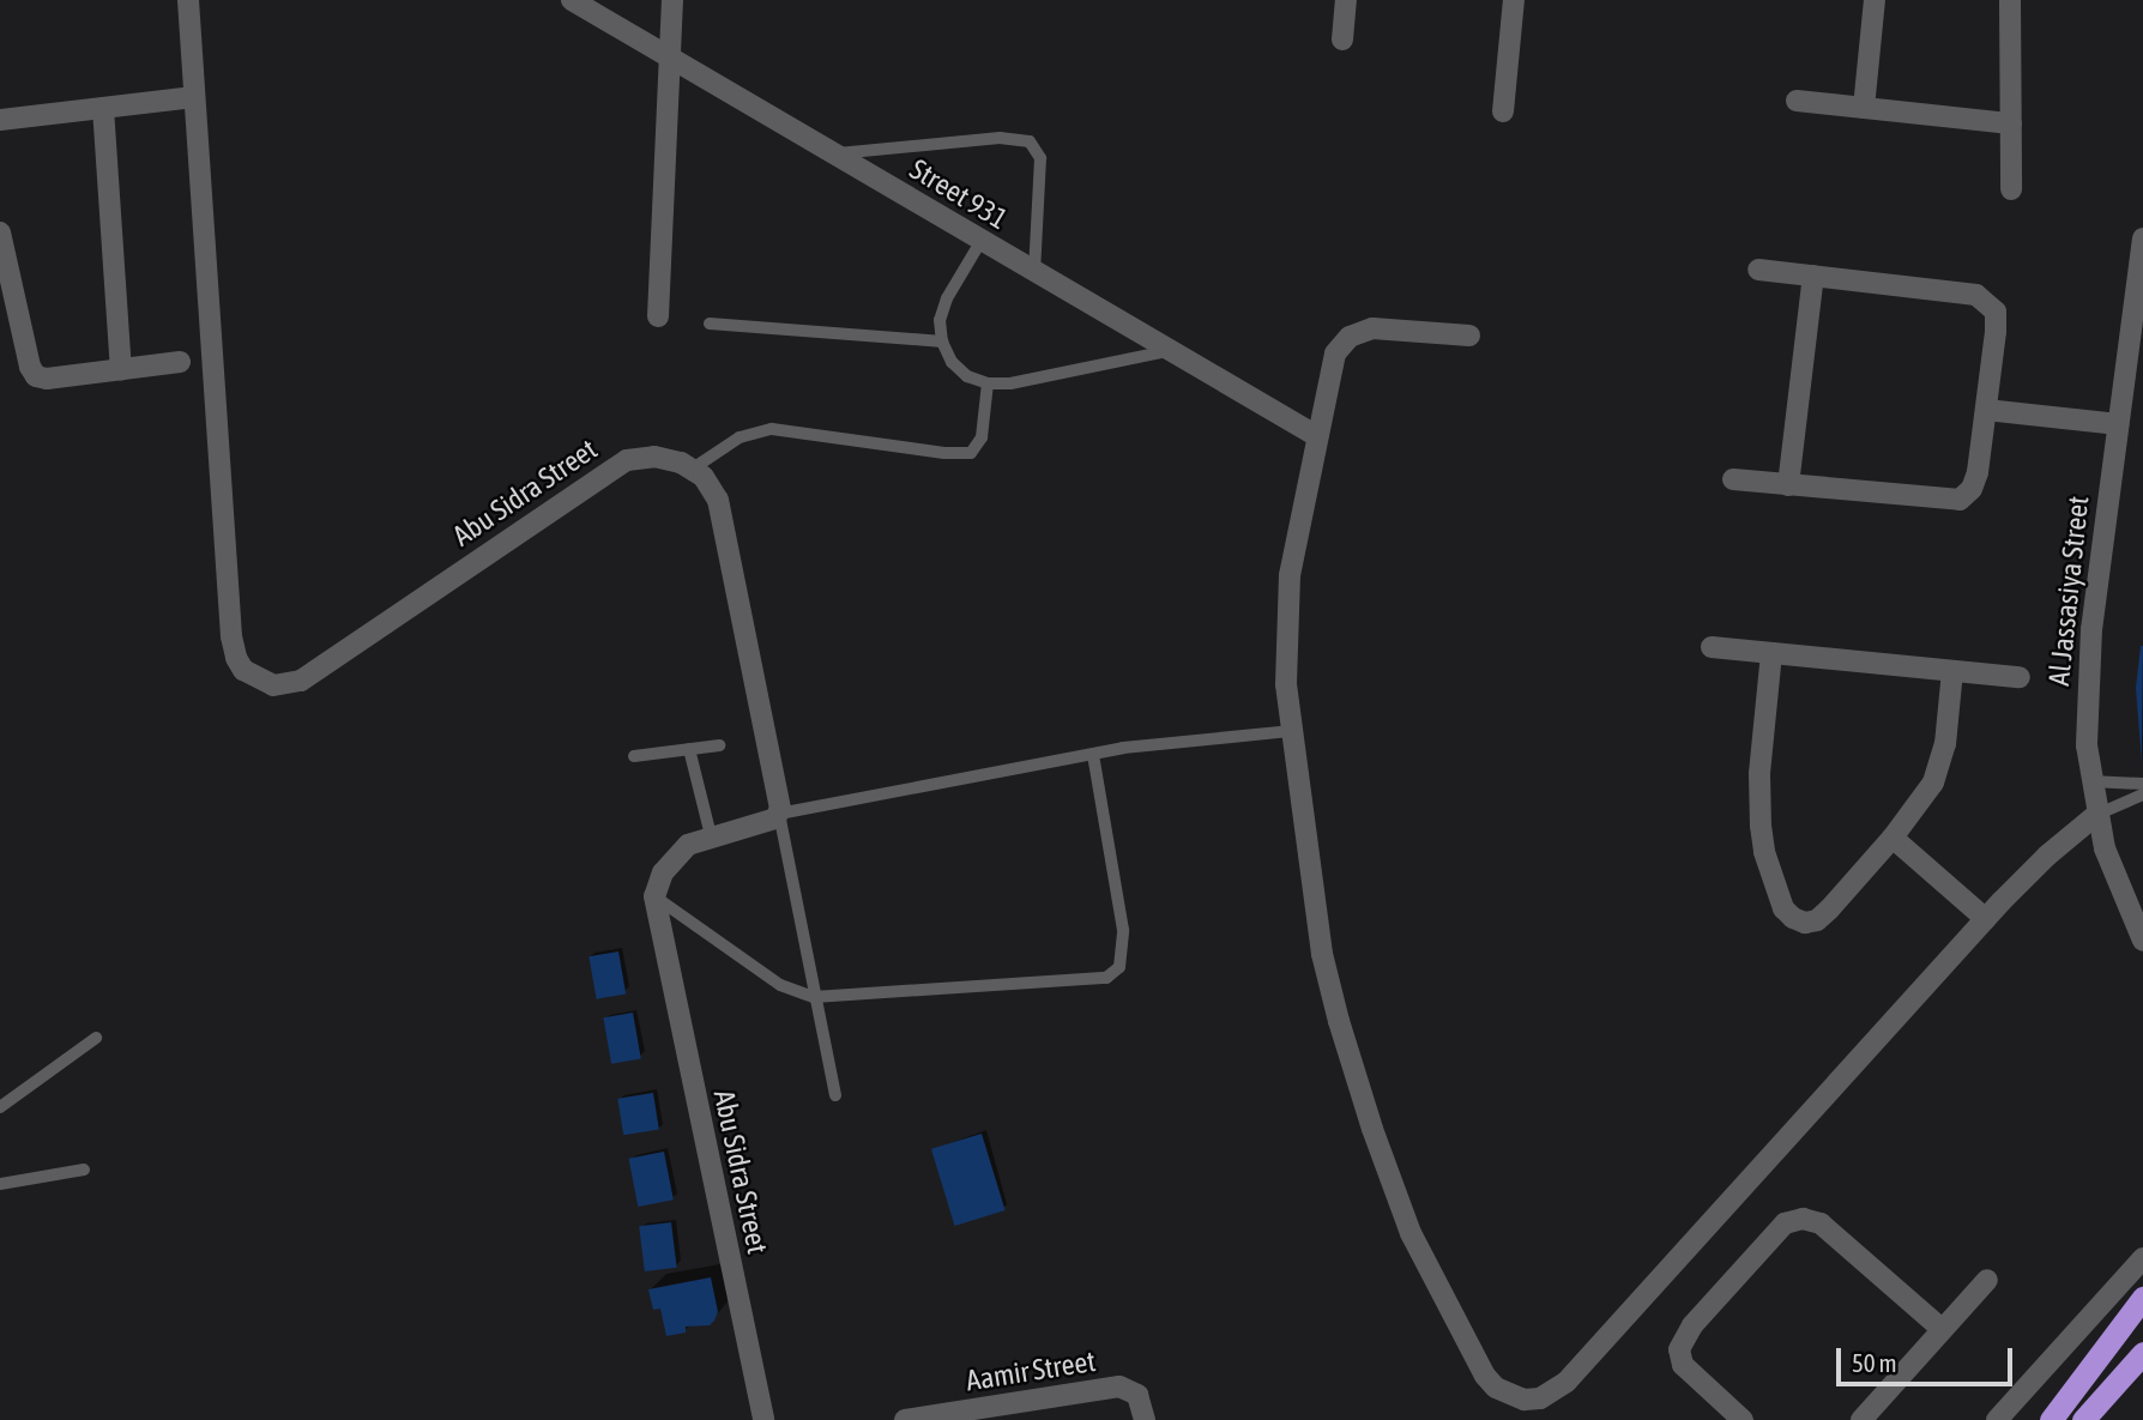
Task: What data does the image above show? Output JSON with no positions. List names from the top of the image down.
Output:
{
  "streets": {
    "street": [
      "Street 931",
      "Abu Sidra Street",
      "Al Jassasiya Street",
      "Aamir Street"
    ]
  },
  "scale_bar": "50 m"
}
